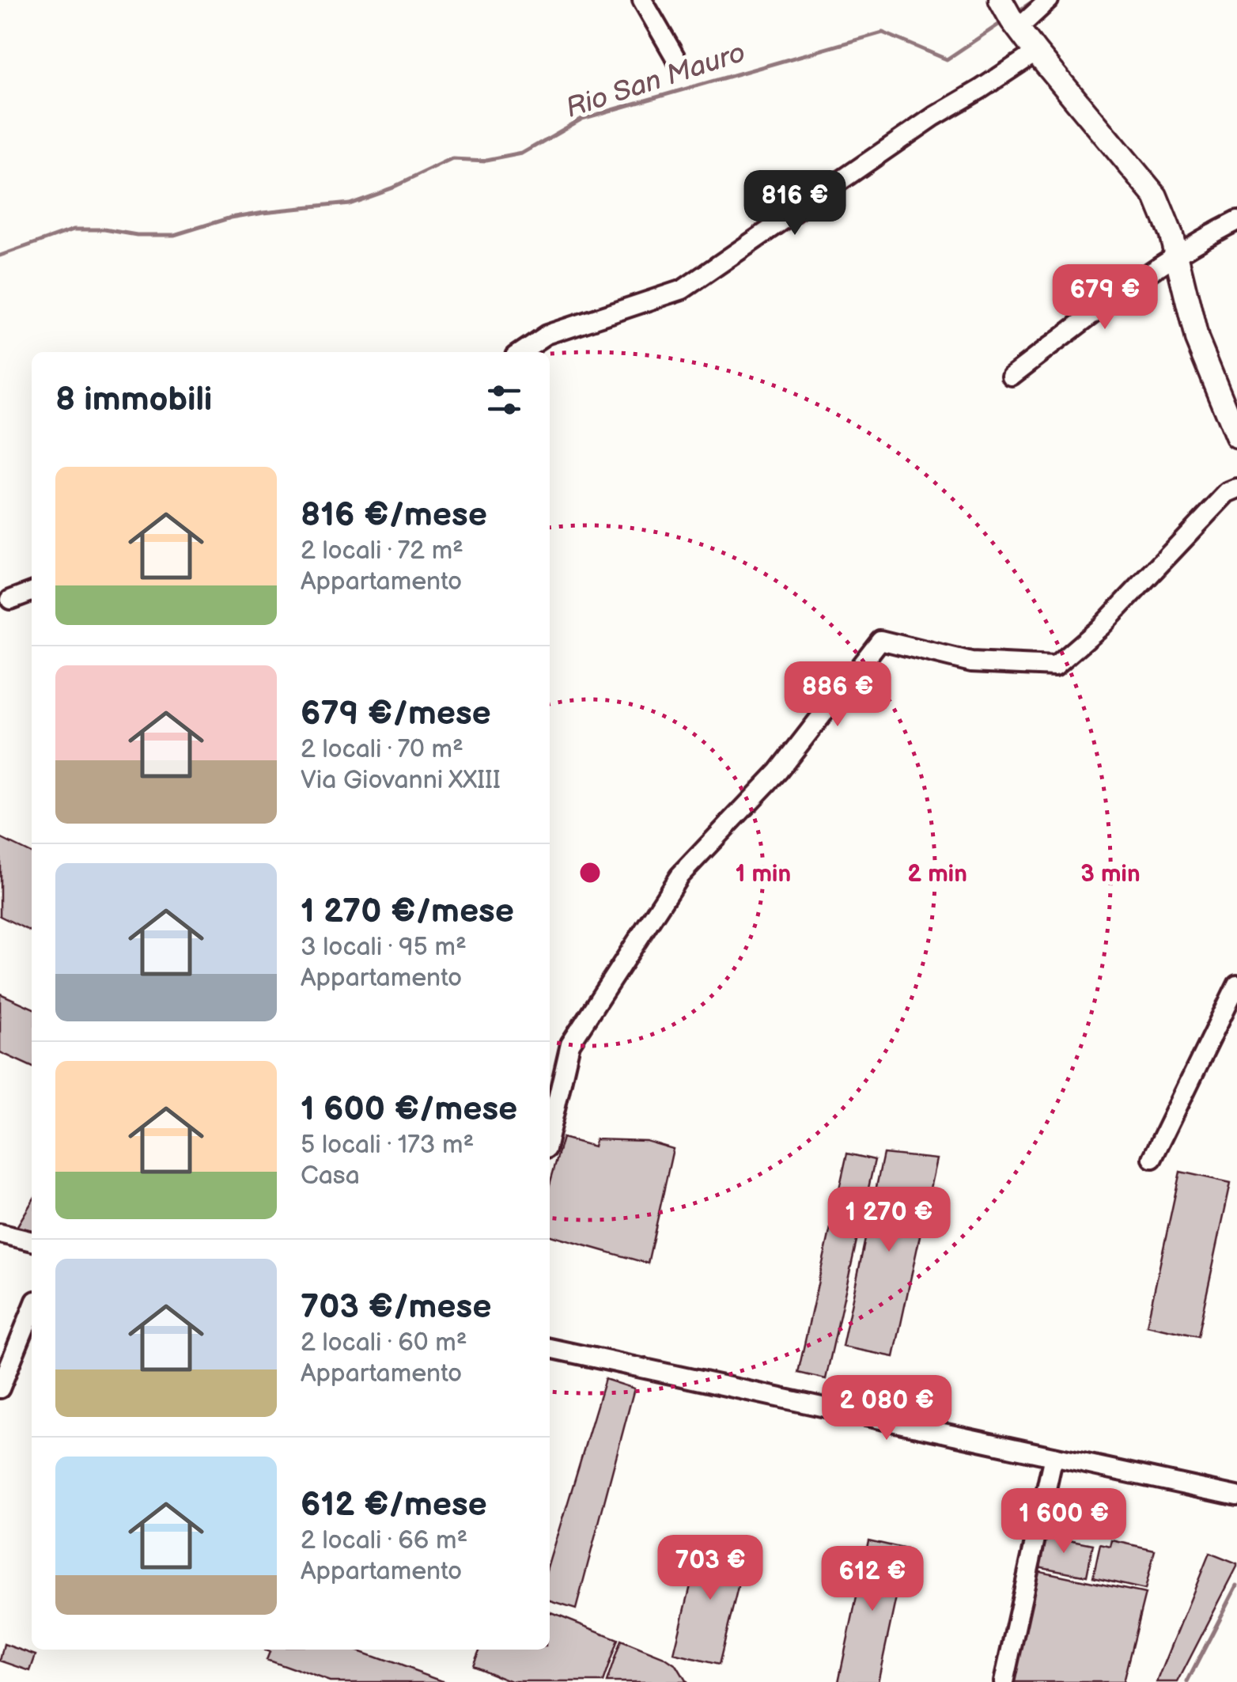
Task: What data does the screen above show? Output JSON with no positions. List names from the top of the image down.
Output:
{
  "water": ["Rio San Mauro"],
  "page": {
    "price": [
      "816 €",
      "679 €",
      "886 €",
      "1 270 €",
      "2 080 €",
      "1 600 €",
      "703 €",
      "612 €"
    ],
    "heading": "8 immobili",
    "list": [
      {
        "name": "816 €/mese",
        "note": "2 locali · 72 m² · Appartamento"
      },
      {
        "name": "679 €/mese",
        "note": "2 locali · 70 m² · Via Giovanni XXIII"
      },
      {
        "name": "1 270 €/mese",
        "note": "3 locali · 95 m² · Appartamento"
      },
      {
        "name": "1 600 €/mese",
        "note": "5 locali · 173 m² · Casa"
      },
      {
        "name": "703 €/mese",
        "note": "2 locali · 60 m² · Appartamento"
      },
      {
        "name": "612 €/mese",
        "note": "2 locali · 66 m² · Appartamento"
      }
    ]
  },
  "rings": ["1 min", "2 min", "3 min"]
}
